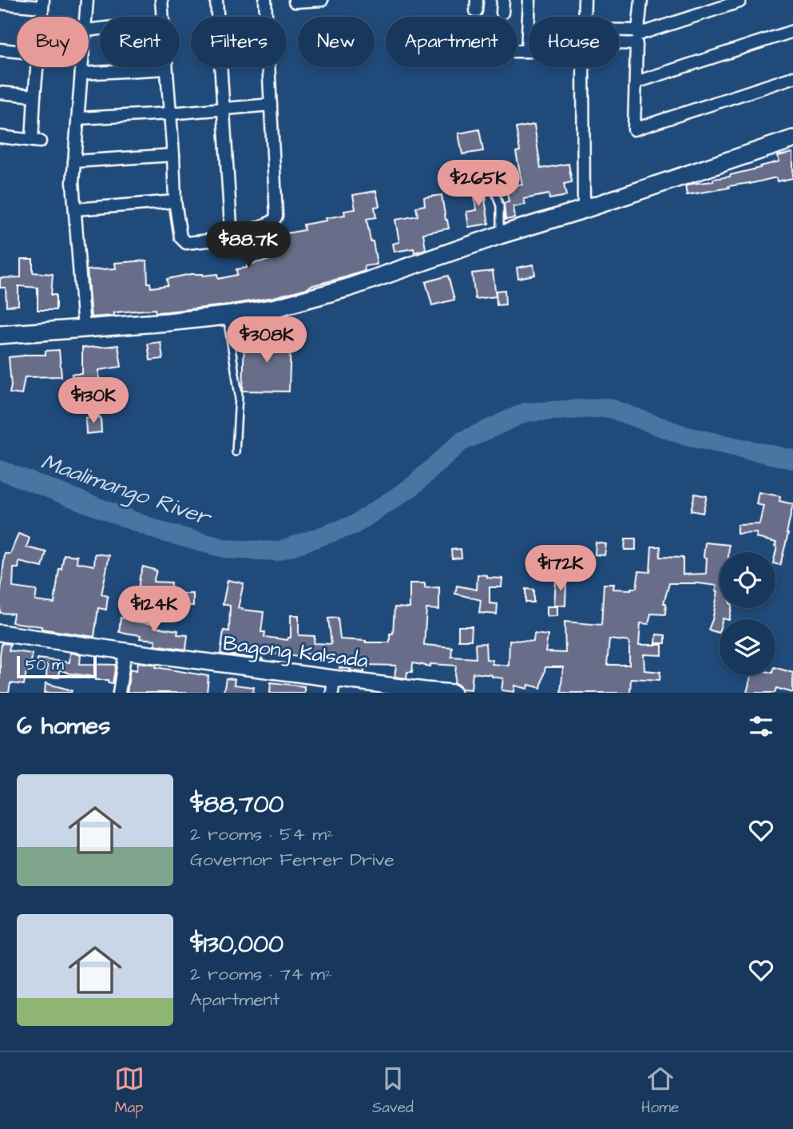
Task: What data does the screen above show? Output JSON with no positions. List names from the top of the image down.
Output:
{
  "streets": {
    "street": ["Bagong Kalsada"]
  },
  "water": ["Maalimango River"],
  "scale_bar": "50 m",
  "page": {
    "chip": [
      "Buy",
      "Rent",
      "Filters",
      "New",
      "Apartment",
      "House"
    ],
    "price": [
      "$265K",
      "$88.7K",
      "$308K",
      "$130K",
      "$172K",
      "$124K"
    ],
    "scale": "50 m",
    "heading": "6 homes",
    "list": [
      {
        "name": "$88,700",
        "note": "2 rooms · 54 m² · Governor Ferrer Drive"
      },
      {
        "name": "$130,000",
        "note": "2 rooms · 74 m² · Apartment"
      }
    ],
    "tabs": ["Map", "Saved", "Home"]
  }
}
